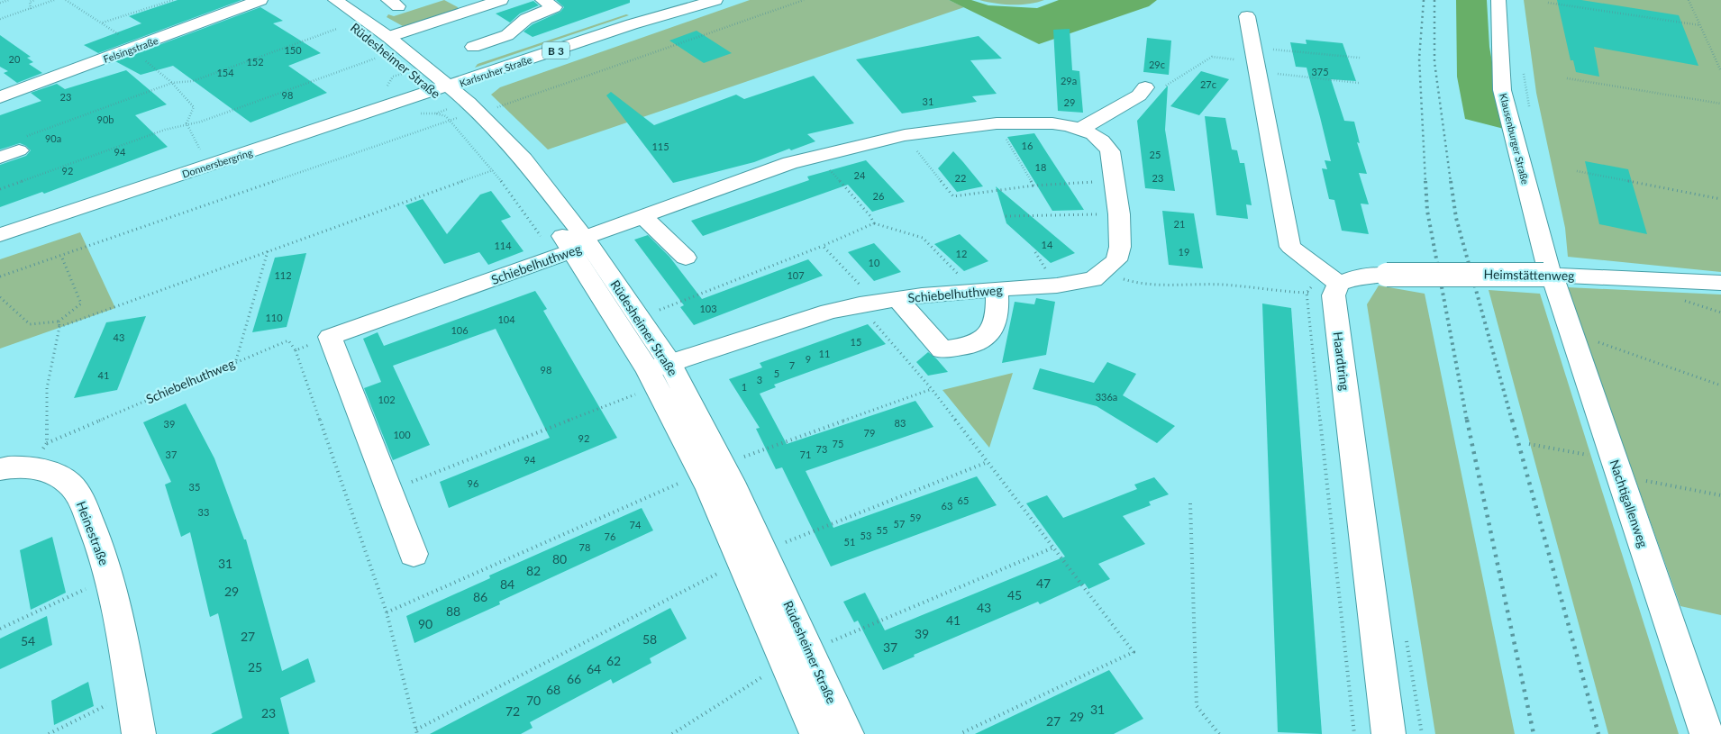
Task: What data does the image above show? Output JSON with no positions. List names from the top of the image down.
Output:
{
  "streets": {
    "street": [
      "Felsingstraße",
      "B 3",
      "Rüdesheimer Straße",
      "Karlsruher Straße",
      "Klausenburger Straße",
      "Donnersbergring",
      "Schiebelhuthweg",
      "Heimstättenweg",
      "Haardtring",
      "Nachtigallenweg",
      "Heinestraße"
    ]
  },
  "crossings": [
    ["Rüdesheimer Straße", "Karlsruher Straße"],
    ["Rüdesheimer Straße", "Donnersbergring"],
    ["Rüdesheimer Straße", "Schiebelhuthweg"],
    ["Karlsruher Straße", "Donnersbergring"],
    ["Klausenburger Straße", "Heimstättenweg"],
    ["Klausenburger Straße", "Nachtigallenweg"],
    ["Heimstättenweg", "Haardtring"],
    ["Heimstättenweg", "Nachtigallenweg"]
  ],
  "house_numbers": [
    "150",
    "20",
    "152",
    "29c",
    "375",
    "154",
    "29a",
    "27c",
    "98",
    "23",
    "31",
    "29",
    "90b",
    "90a",
    "16",
    "115",
    "94",
    "25",
    "18",
    "92",
    "24",
    "22",
    "23",
    "26",
    "21",
    "14",
    "114",
    "19",
    "12",
    "10",
    "112",
    "107",
    "103",
    "110",
    "104",
    "106",
    "43",
    "15",
    "11",
    "9",
    "7",
    "98",
    "5",
    "41",
    "3",
    "1",
    "336a",
    "102",
    "83",
    "39",
    "79",
    "100",
    "92",
    "75",
    "73",
    "37",
    "71",
    "94",
    "96",
    "35",
    "65",
    "63",
    "33",
    "59",
    "57",
    "74",
    "55",
    "53",
    "76",
    "51",
    "78",
    "80",
    "31",
    "82",
    "47",
    "84",
    "29",
    "45",
    "86",
    "43",
    "88",
    "41",
    "90",
    "39",
    "27",
    "58",
    "54",
    "37",
    "62",
    "25",
    "64",
    "66",
    "68",
    "70",
    "31",
    "72",
    "23",
    "29",
    "27"
  ]
}
